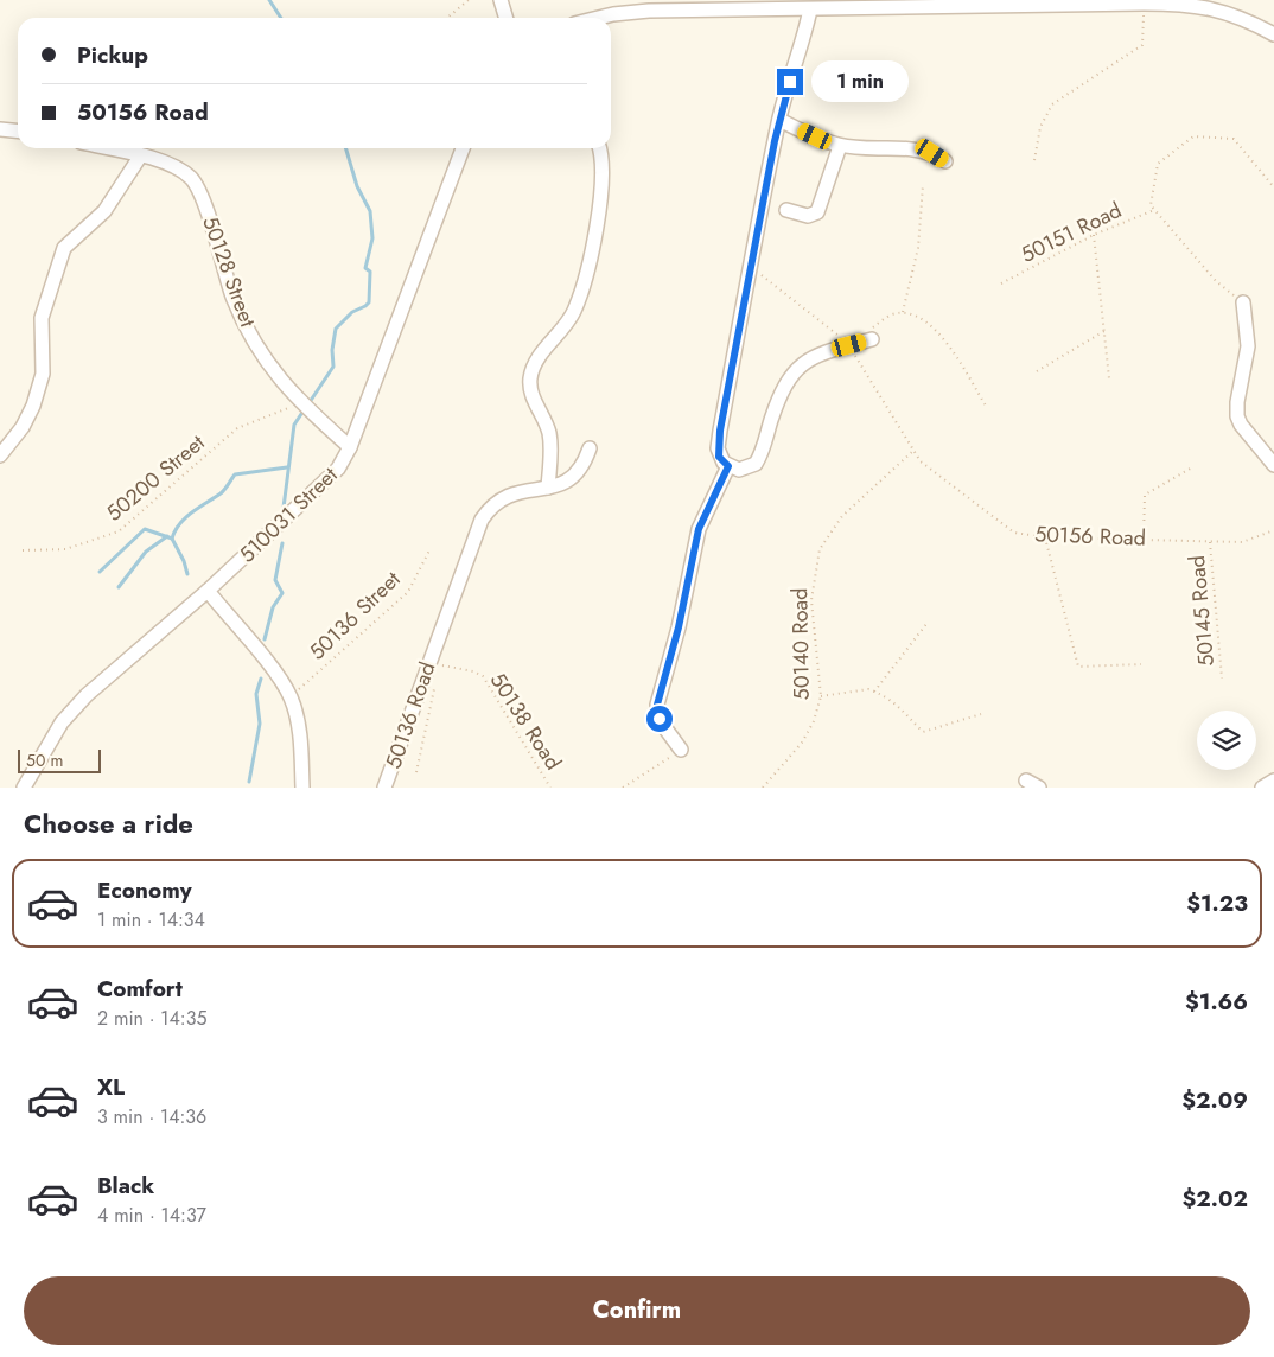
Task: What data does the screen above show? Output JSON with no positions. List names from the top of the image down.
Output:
{
  "streets": {
    "street": ["50128 Street", "510031 Street", "50136 Road"],
    "path": [
      "50151 Road",
      "50200 Street",
      "50156 Road",
      "50145 Road",
      "50136 Street",
      "50140 Road",
      "50138 Road"
    ]
  },
  "crossings": [
    ["50128 Street", "50200 Street"],
    ["50128 Street", "510031 Street"],
    ["50156 Road", "50145 Road"],
    ["50156 Road", "50140 Road"]
  ],
  "scale_bar": "50 m",
  "page": {
    "banner": ["Pickup", "50156 Road"],
    "bubble": "1 min",
    "scale": "50 m",
    "heading": "Choose a ride",
    "list": [
      {
        "name": "Economy",
        "note": "1 min · 14:34",
        "value": "$1.23"
      },
      {
        "name": "Comfort",
        "note": "2 min · 14:35",
        "value": "$1.66"
      },
      {
        "name": "XL",
        "note": "3 min · 14:36",
        "value": "$2.09"
      },
      {
        "name": "Black",
        "note": "4 min · 14:37",
        "value": "$2.02"
      }
    ],
    "buttons": "Confirm"
  }
}
